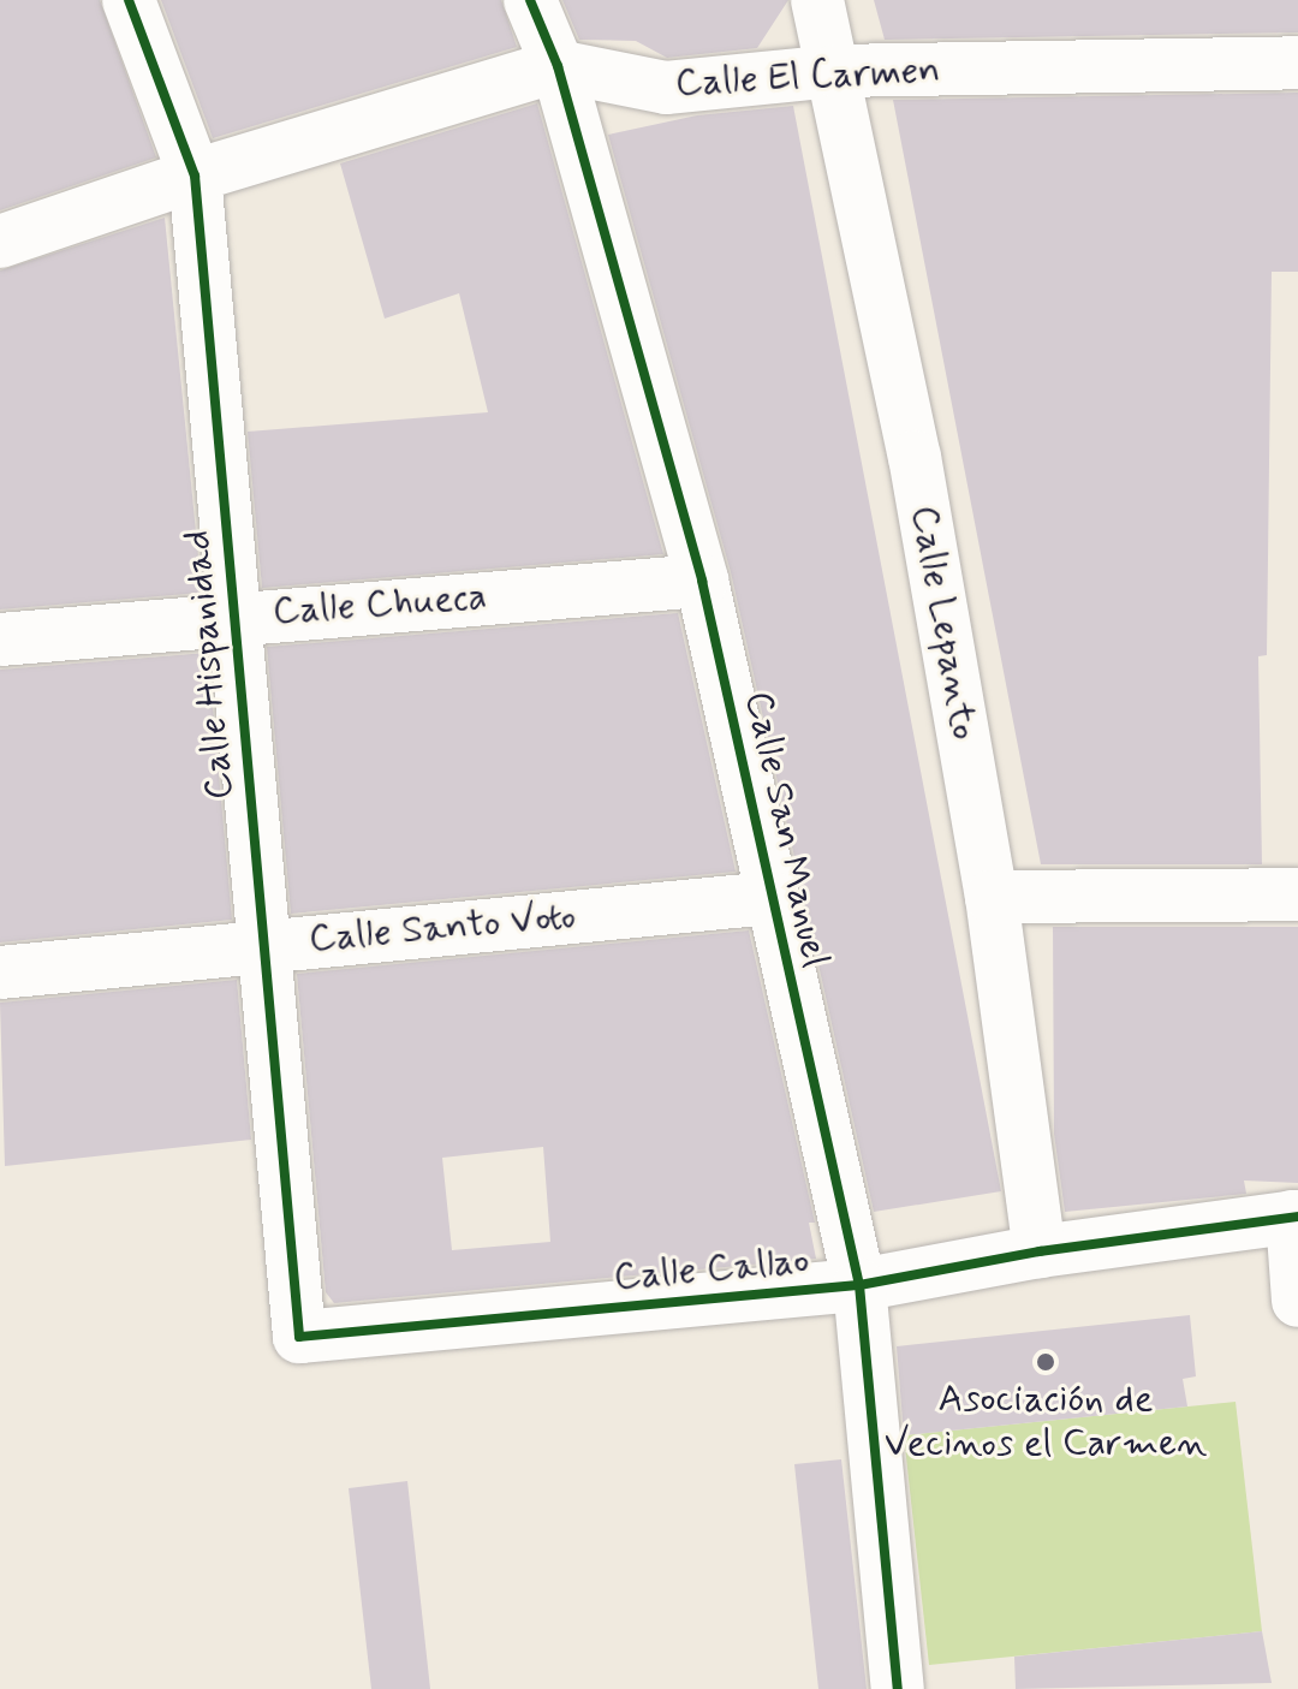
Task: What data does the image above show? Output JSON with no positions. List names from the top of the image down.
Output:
{
  "streets": {
    "street": [
      "Calle El Carmen",
      "Calle Chueca",
      "Calle Lepanto",
      "Calle Hispanidad",
      "Calle San Manuel",
      "Calle Santo Voto",
      "Calle Callao"
    ]
  },
  "crossings": [
    ["Calle El Carmen", "Calle Lepanto"],
    ["Calle El Carmen", "Calle Hispanidad"],
    ["Calle El Carmen", "Calle San Manuel"],
    ["Calle Chueca", "Calle Hispanidad"],
    ["Calle Chueca", "Calle San Manuel"],
    ["Calle Lepanto", "Calle Callao"],
    ["Calle Hispanidad", "Calle Santo Voto"],
    ["Calle Hispanidad", "Calle Callao"],
    ["Calle San Manuel", "Calle Santo Voto"],
    ["Calle San Manuel", "Calle Callao"]
  ],
  "places": ["Asociación de Vecinos el Carmen"]
}
